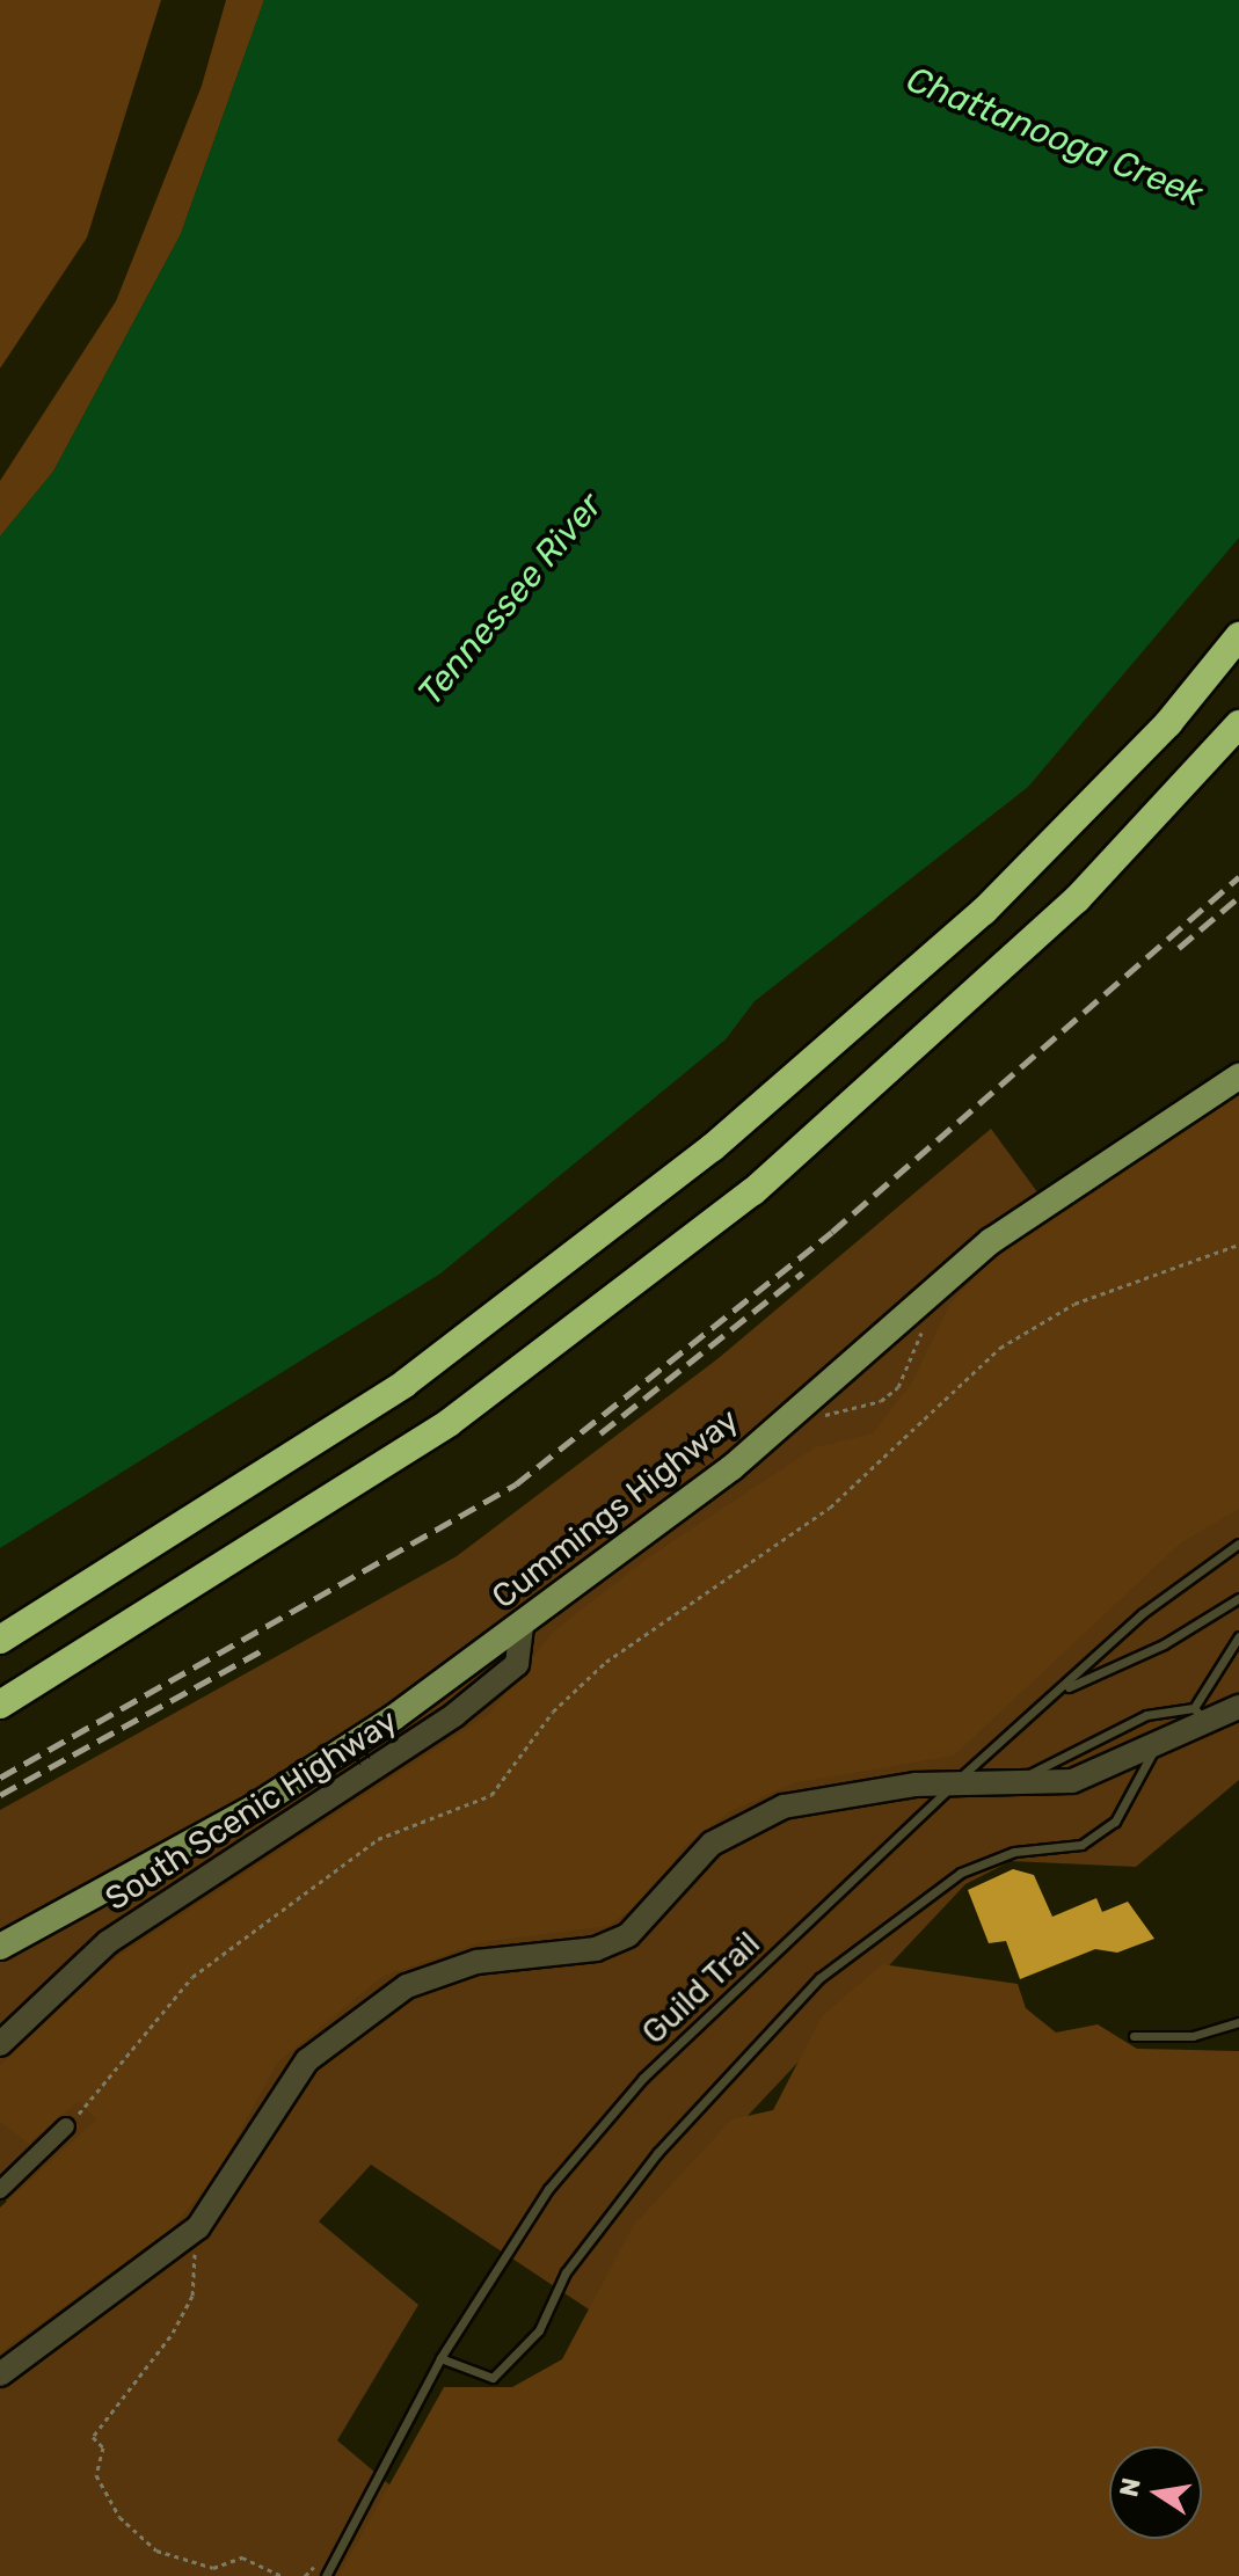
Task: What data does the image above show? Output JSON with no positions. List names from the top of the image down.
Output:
{
  "streets": {
    "main road": ["Cummings Highway", "South Scenic Highway"],
    "lane": ["Guild Trail"]
  },
  "crossings": [
    ["Cummings Highway", "South Scenic Highway"]
  ],
  "water": ["Chattanooga Creek", "Tennessee River"],
  "north": "left"
}
